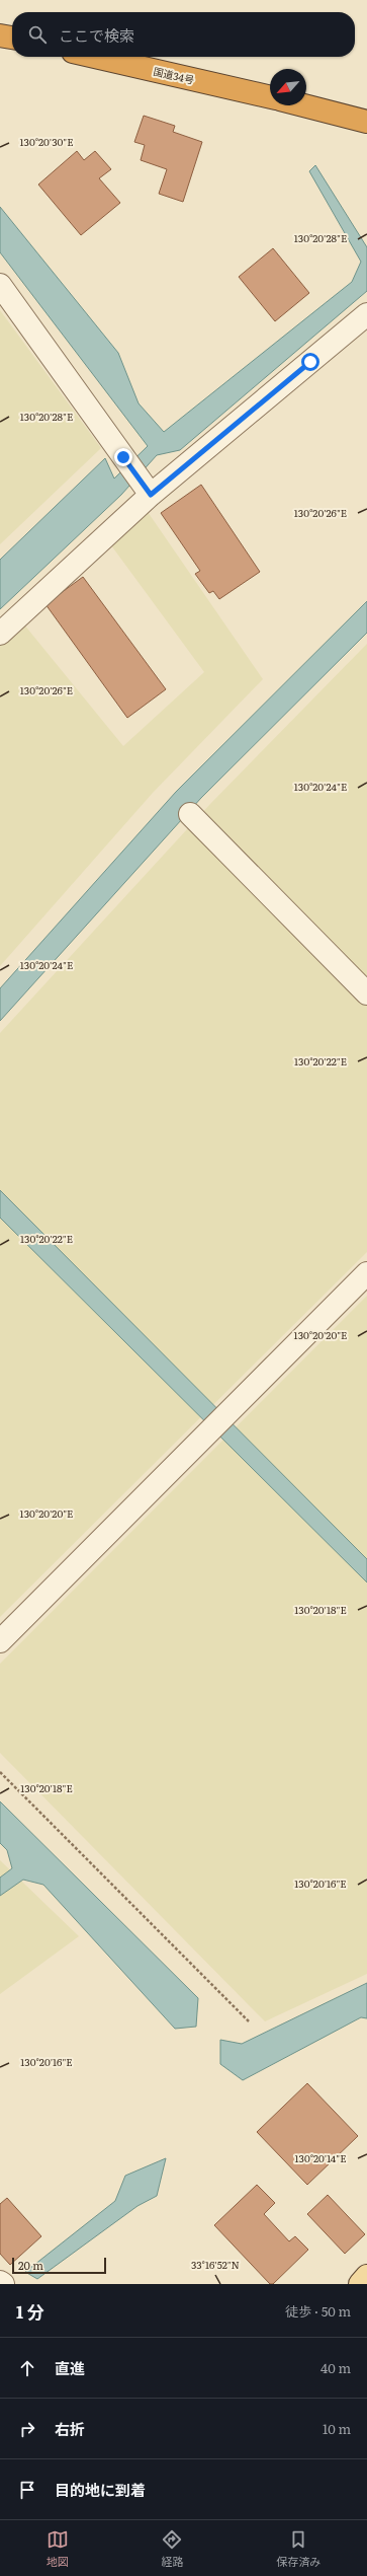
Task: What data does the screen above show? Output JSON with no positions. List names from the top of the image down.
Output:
{
  "streets": {
    "highway": ["国道34号"]
  },
  "scale_bar": "20 m",
  "north": "bottom left",
  "page": {
    "search": "ここで検索",
    "scale": "20 m",
    "heading": ["1 分", "徒歩 · 50 m"],
    "list": [
      ["直進", "40 m"],
      ["右折", "10 m"],
      "目的地に到着"
    ],
    "nav": ["地図", "経路", "保存済み"]
  },
  "coordinates": [
    "130°20'30\"E",
    "130°20'28\"E",
    "130°20'26\"E",
    "130°20'24\"E",
    "130°20'22\"E",
    "130°20'20\"E",
    "130°20'18\"E",
    "130°20'16\"E",
    "130°20'14\"E",
    "33°16'52\"N"
  ]
}
